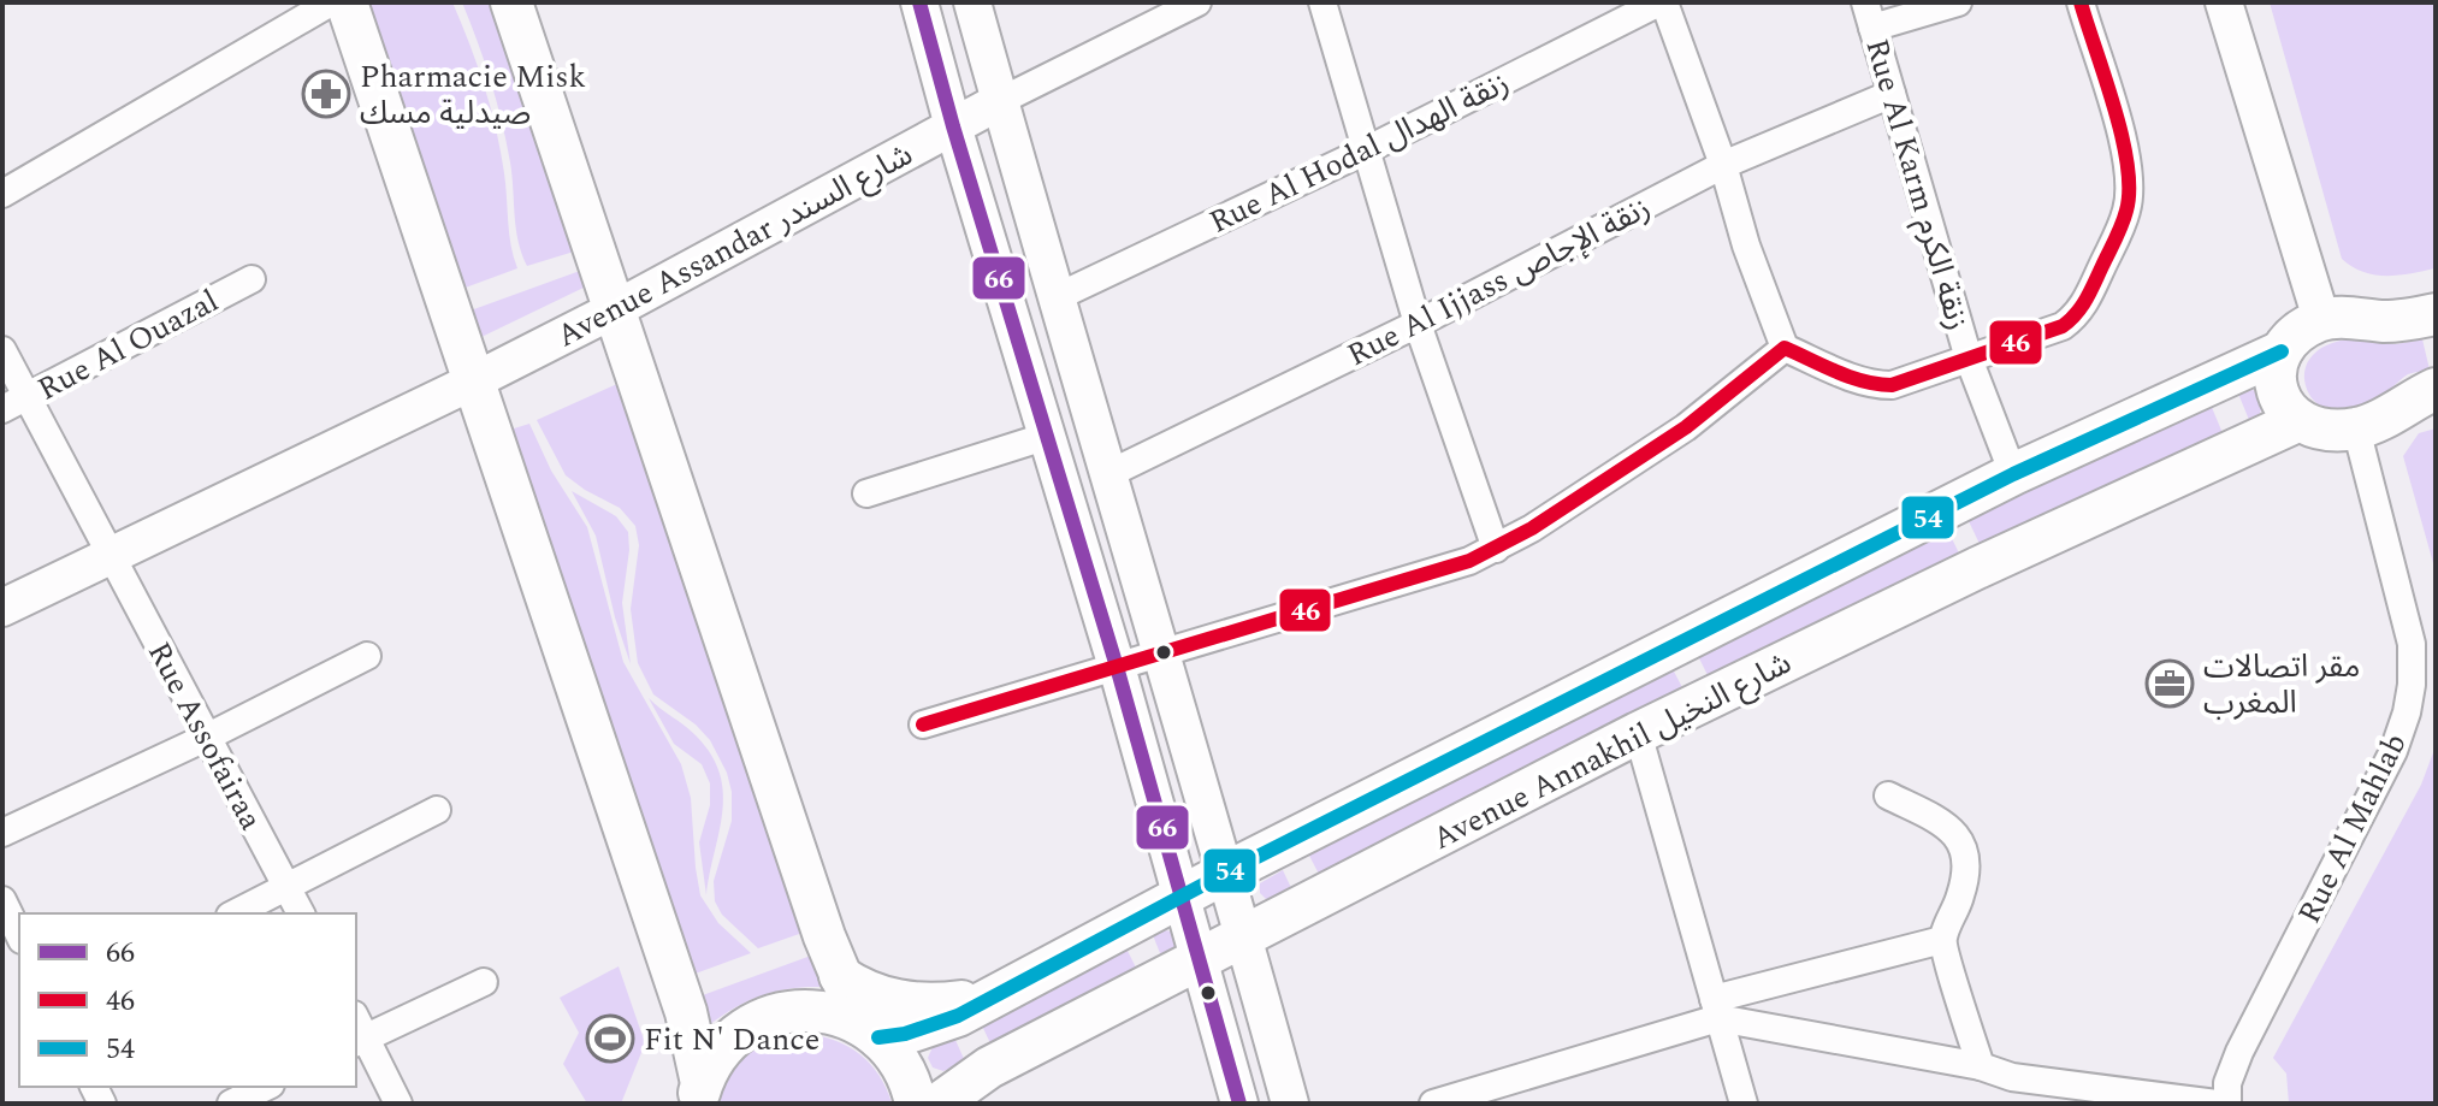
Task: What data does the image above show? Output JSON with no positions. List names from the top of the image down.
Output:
{
  "streets": {
    "main road": ["Avenue Annakhil شارع النخيل"],
    "street": [
      "Rue Al Hodal زنقة الهدال",
      "Rue Al Karm زنقة الكرم",
      "Avenue Assandar شارع السندر",
      "Rue Al Ijjass زنقة الإجاص",
      "Rue Al Ouazal",
      "Rue Assofairaa",
      "Rue Al Mahlab"
    ]
  },
  "crossings": [
    ["Rue Al Karm زنقة الكرم", "Rue Al Ijjass زنقة الإجاص"],
    ["Rue Al Karm زنقة الكرم", "Avenue Annakhil شارع النخيل"],
    ["Avenue Assandar شارع السندر", "Rue Assofairaa"],
    ["Rue Al Ouazal", "Rue Assofairaa"]
  ],
  "places": {
    "pharmacy": ["Pharmacie Misk صيدلية مسك"],
    "office": ["مقر اتصالات المغرب"],
    "sports": ["Fit N' Dance"]
  },
  "lines": ["transit line 66", "transit line 46", "transit line 54"],
  "legend": ["66", "46", "54"]
}
